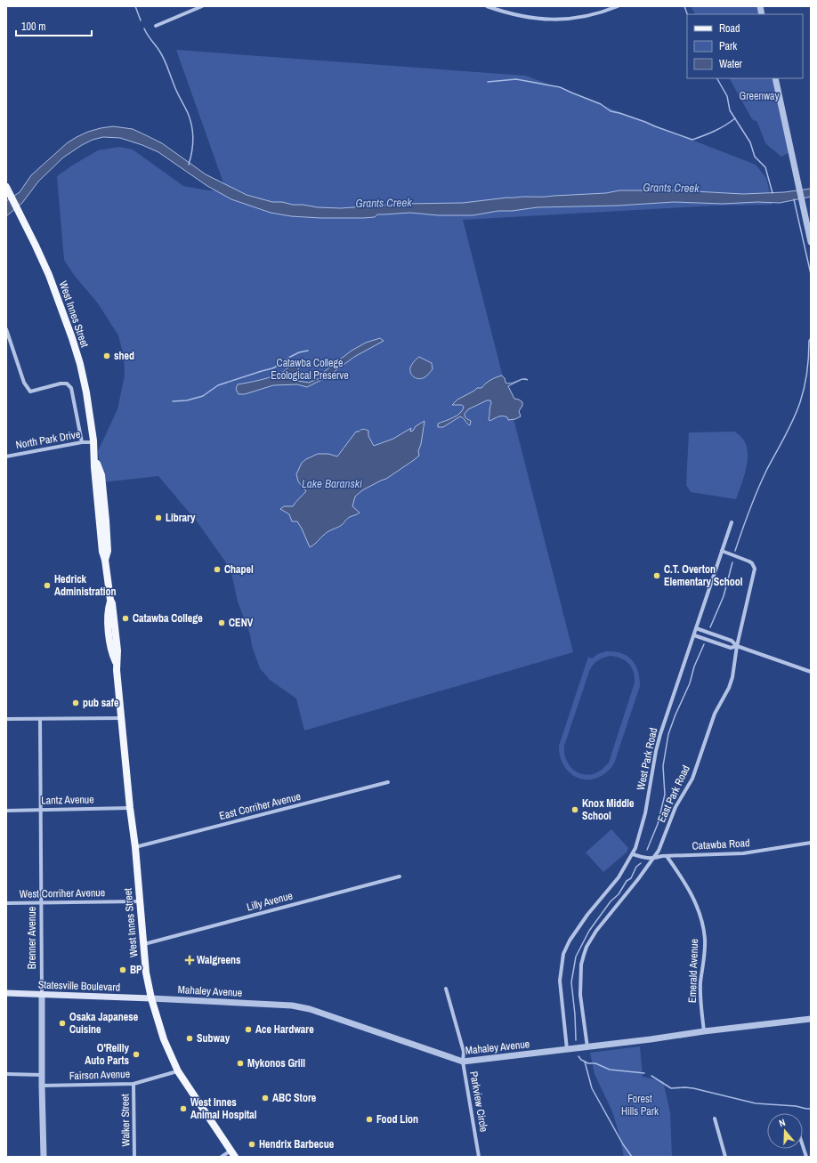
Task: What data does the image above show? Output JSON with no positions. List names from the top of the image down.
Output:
{
  "streets": {
    "main road": ["West Innes Street", "Statesville Boulevard"],
    "street": [
      "North Park Drive",
      "West Park Road",
      "East Park Road",
      "Lantz Avenue",
      "East Corriher Avenue",
      "Catawba Road",
      "West Corriher Avenue",
      "Lilly Avenue",
      "Brenner Avenue",
      "Emerald Avenue",
      "Mahaley Avenue",
      "Fairson Avenue",
      "Parkview Circle",
      "Walker Street"
    ]
  },
  "crossings": [
    ["West Innes Street", "North Park Drive"],
    ["West Innes Street", "Lantz Avenue"],
    ["West Innes Street", "East Corriher Avenue"],
    ["West Innes Street", "West Corriher Avenue"],
    ["West Innes Street", "Lilly Avenue"],
    ["West Innes Street", "Statesville Boulevard"],
    ["West Innes Street", "Mahaley Avenue"],
    ["West Innes Street", "Fairson Avenue"],
    ["West Park Road", "East Park Road"],
    ["West Park Road", "Catawba Road"],
    ["West Park Road", "Mahaley Avenue"],
    ["East Park Road", "Catawba Road"],
    ["East Park Road", "Mahaley Avenue"],
    ["Lantz Avenue", "Brenner Avenue"],
    ["Catawba Road", "Emerald Avenue"],
    ["West Corriher Avenue", "Brenner Avenue"],
    ["Brenner Avenue", "Statesville Boulevard"],
    ["Brenner Avenue", "Fairson Avenue"],
    ["Emerald Avenue", "Mahaley Avenue"],
    ["Statesville Boulevard", "Mahaley Avenue"],
    ["Mahaley Avenue", "Parkview Circle"],
    ["Fairson Avenue", "Walker Street"]
  ],
  "water": ["Grants Creek", "Lake Baranski"],
  "parks": ["Greenway", "Catawba College Ecological Preserve", "Forest Hills Park"],
  "places": {
    "other": [
      "shed",
      "Library",
      "Chapel",
      "C.T. Overton Elementary School",
      "Hedrick Administration",
      "Catawba College",
      "CENV",
      "pub safe",
      "Knox Middle School",
      "BP",
      "Osaka Japanese Cuisine",
      "Ace Hardware",
      "Subway",
      "O'Reilly Auto Parts",
      "Mykonos Grill",
      "ABC Store",
      "West Innes Animal Hospital",
      "Food Lion",
      "Hendrix Barbecue"
    ],
    "health": ["Walgreens"]
  },
  "legend": ["Road", "Park", "Water"],
  "scale_bar": "100 m",
  "north": "top"
}
